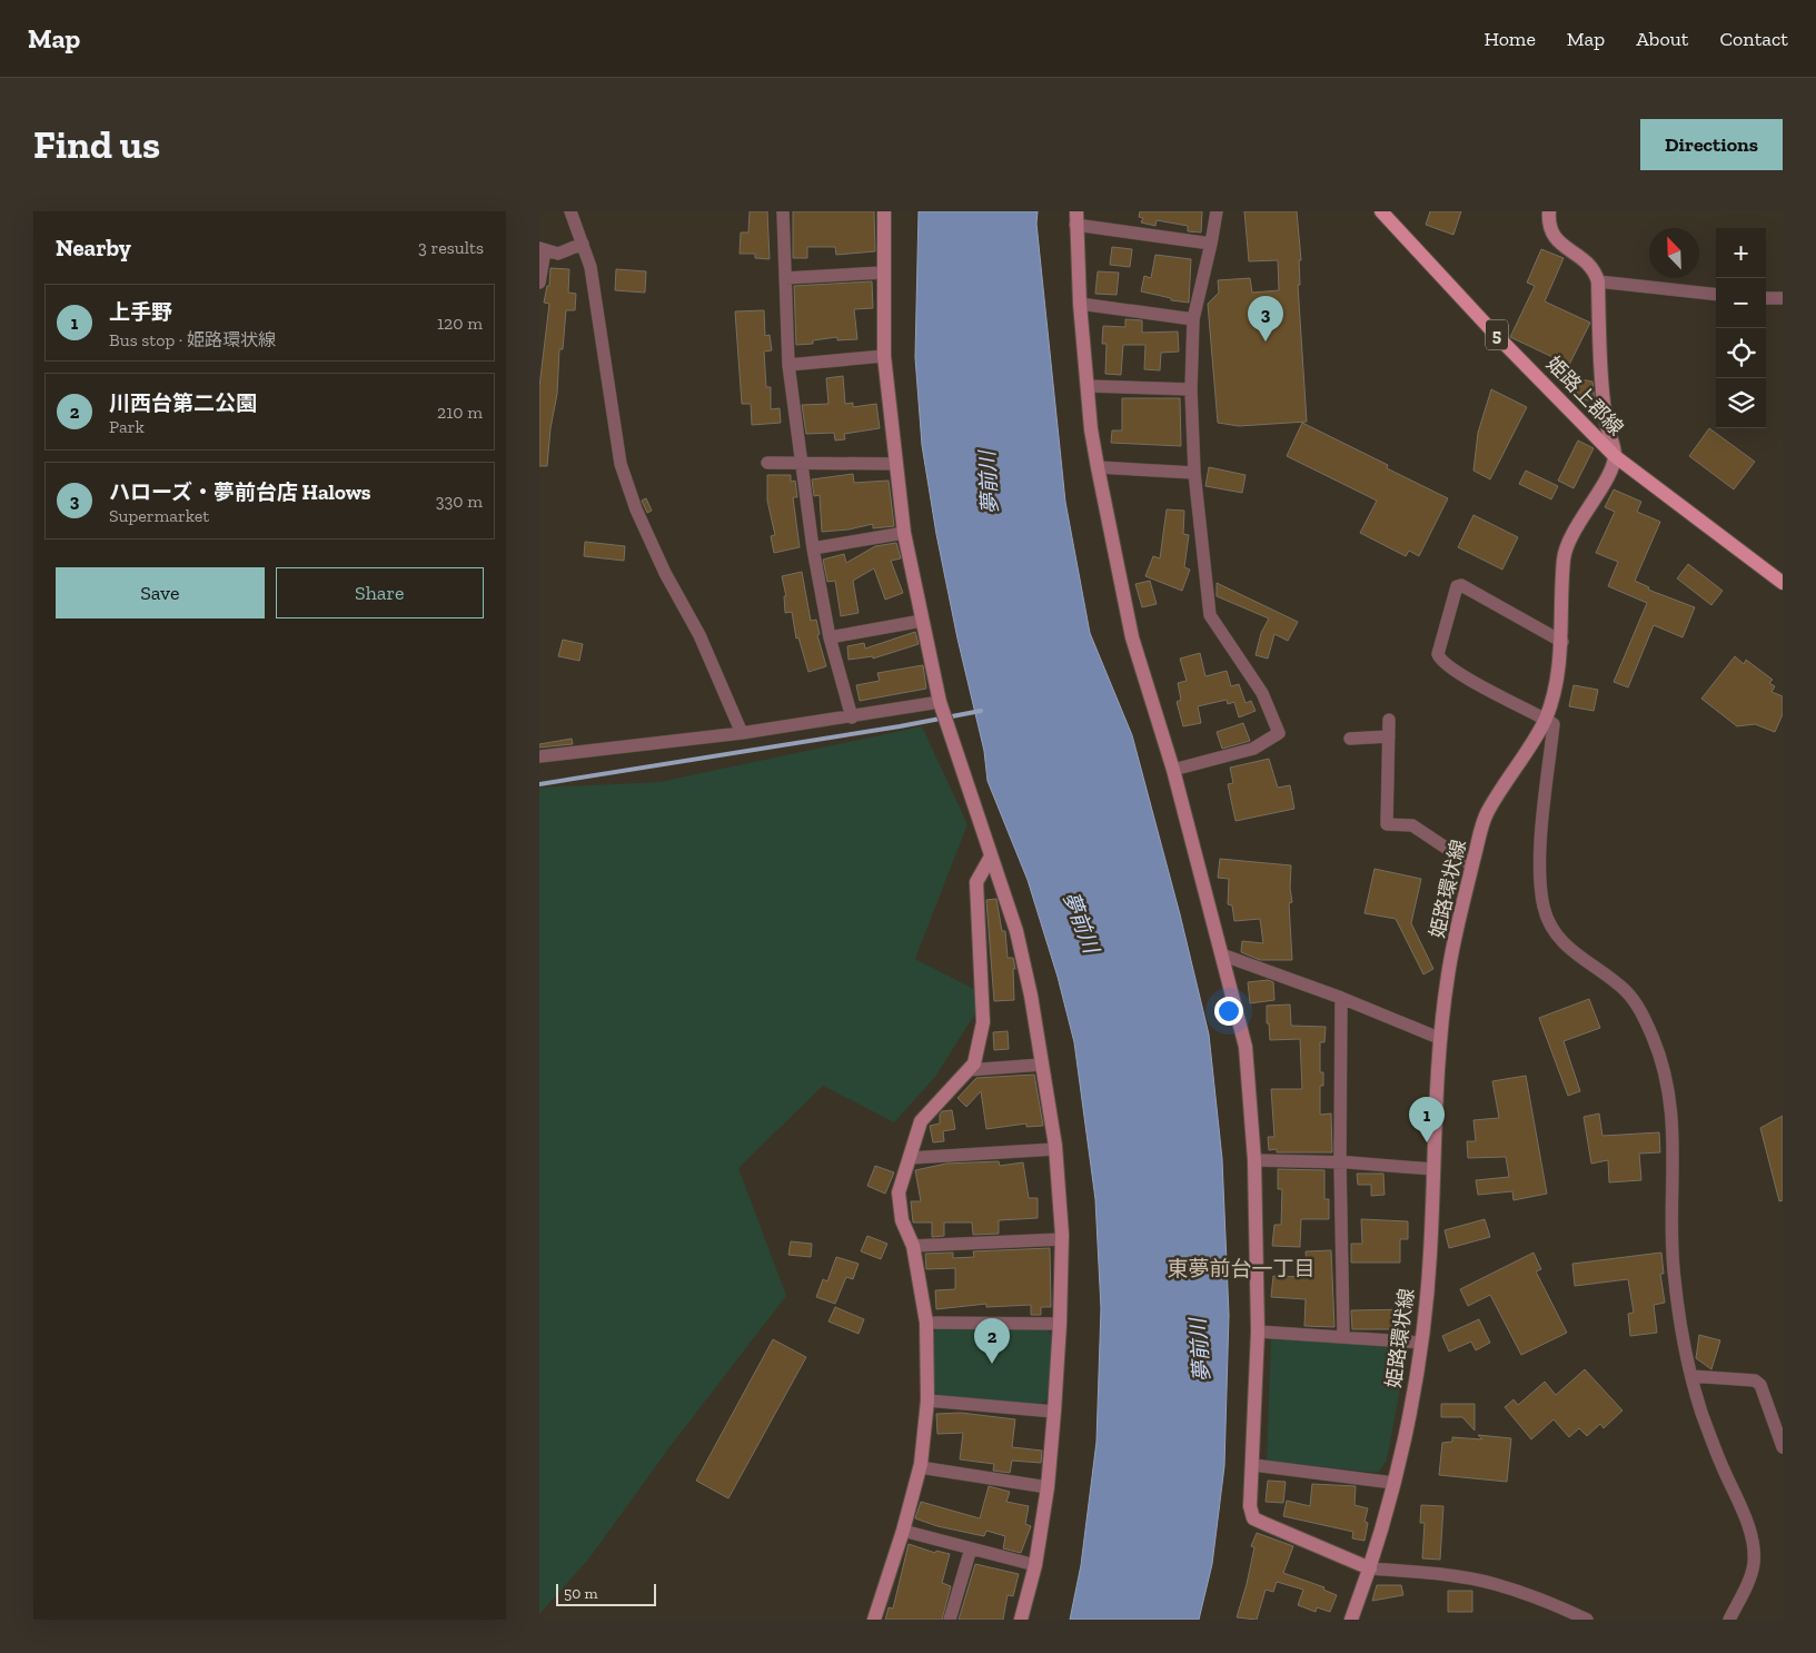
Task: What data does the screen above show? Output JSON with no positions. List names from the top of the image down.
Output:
{
  "streets": {
    "main road": ["5", "姫路上郡線"],
    "street": ["姫路環状線"]
  },
  "crossings": [
    ["姫路上郡線", "姫路環状線"]
  ],
  "districts": ["東夢前台一丁目"],
  "water": ["夢前川"],
  "scale_bar": "50 m",
  "north": "top left",
  "page": {
    "header": "Map",
    "nav": [
      "Home",
      "Map",
      "About",
      "Contact"
    ],
    "buttons": [
      "Directions",
      ["Save", "Share"]
    ],
    "title": "Find us",
    "heading": ["Nearby", "3 results"],
    "map_buttons": ["+", "−"],
    "list": [
      {
        "mark": "1",
        "name": "上手野",
        "note": "Bus stop · 姫路環状線",
        "value": "120 m"
      },
      {
        "mark": "2",
        "name": "川西台第二公園",
        "note": "Park",
        "value": "210 m"
      },
      {
        "mark": "3",
        "name": "ハローズ・夢前台店 Halows",
        "note": "Supermarket",
        "value": "330 m"
      }
    ],
    "pins": ["3", "1", "2"],
    "scale": "50 m"
  }
}
